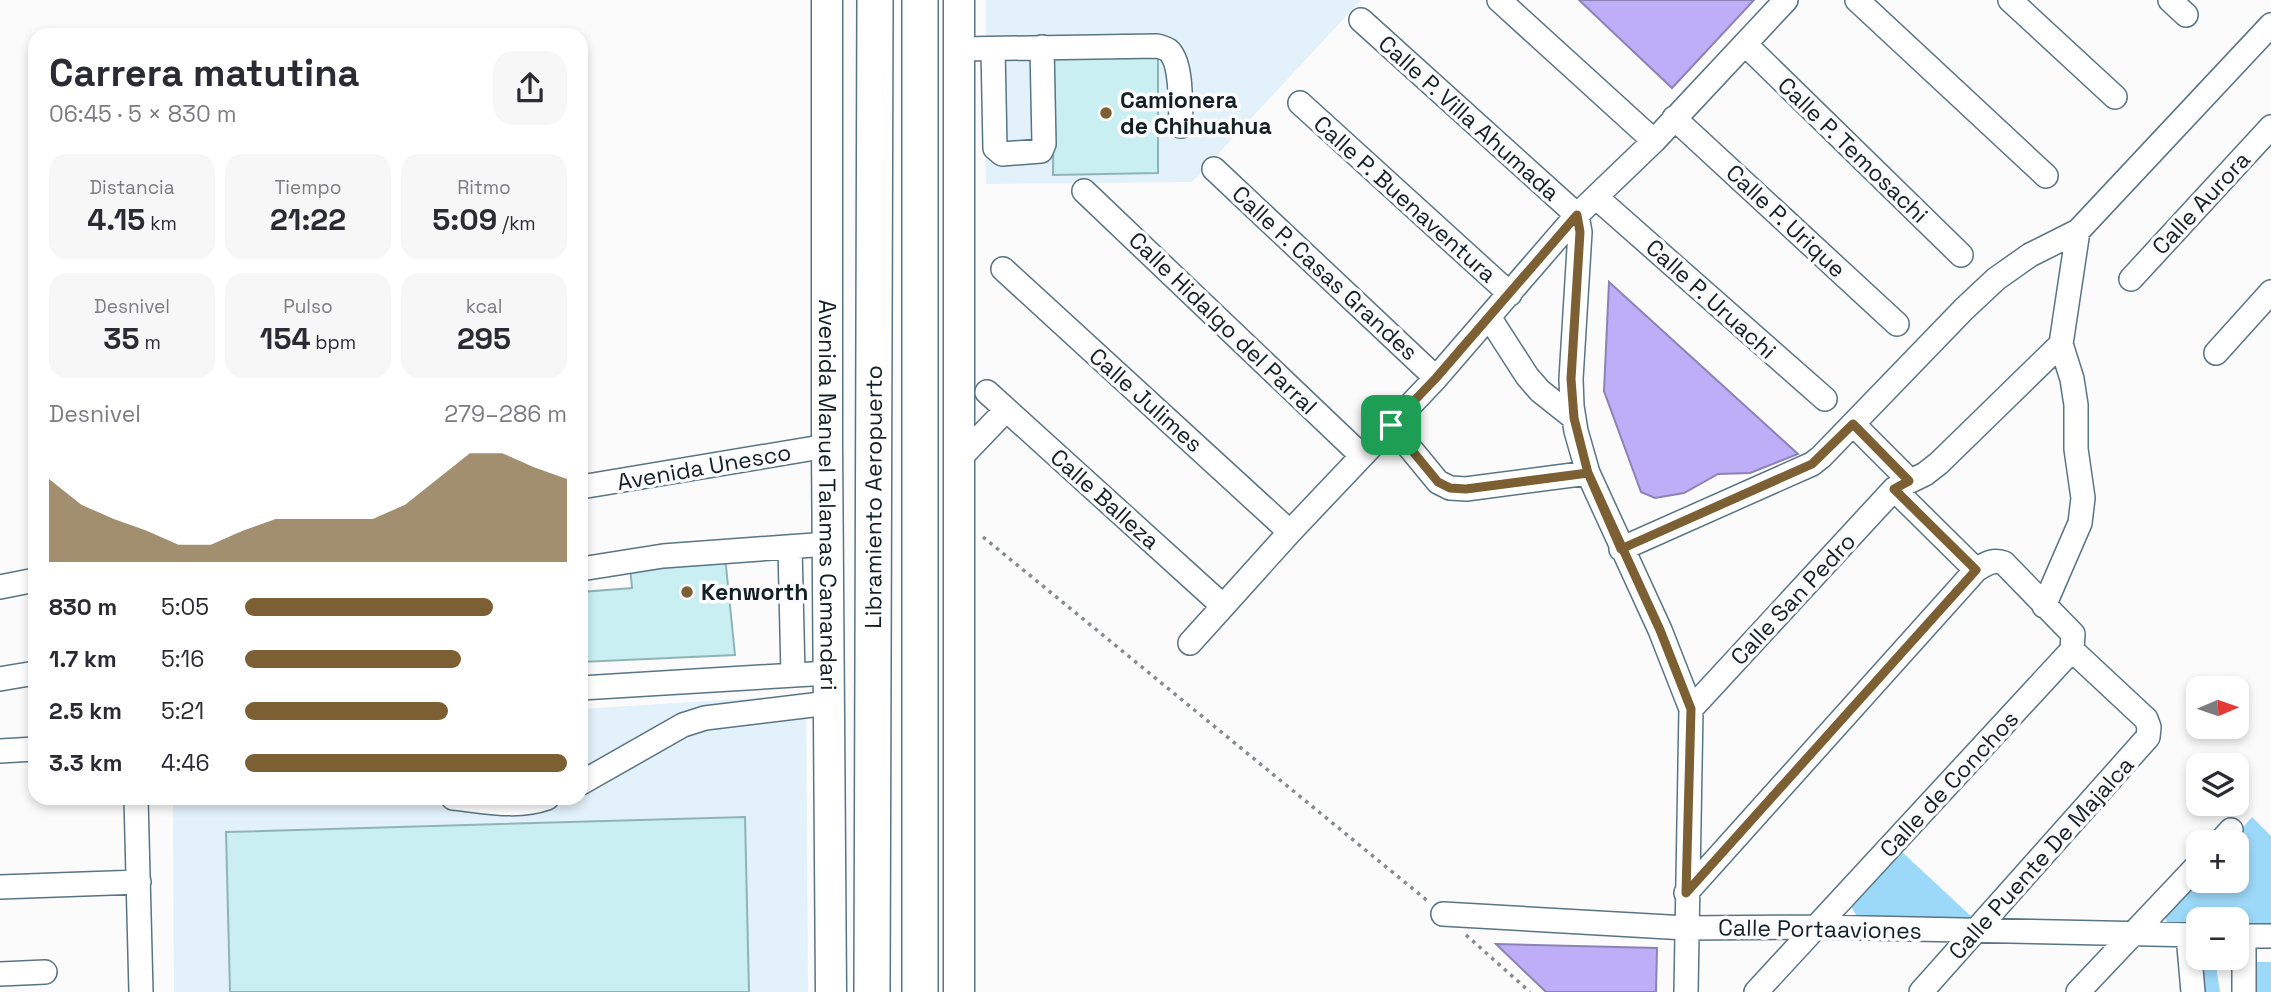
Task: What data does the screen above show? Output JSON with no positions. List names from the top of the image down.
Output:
{
  "streets": {
    "highway": ["Libramiento Aeropuerto"],
    "main road": ["Avenida Manuel Talamas Camandari"],
    "street": [
      "Calle P. Villa Ahumada",
      "Calle P. Temosachi",
      "Calle P. Buenaventura",
      "Calle Aurora",
      "Calle P. Urique",
      "Calle P. Casas Grandes",
      "Calle P. Uruachi",
      "Calle Hidalgo del Parral",
      "Calle Julimes",
      "Avenida Unesco",
      "Calle Balleza",
      "Calle San Pedro",
      "Calle de Conchos",
      "Calle Puente De Majalca",
      "Calle Portaaviones"
    ]
  },
  "crossings": [
    ["Avenida Unesco", "Avenida Manuel Talamas Camandari"],
    ["Calle de Conchos", "Calle Puente De Majalca"],
    ["Calle de Conchos", "Calle Portaaviones"],
    ["Calle Puente De Majalca", "Calle Portaaviones"]
  ],
  "places": ["Camionera de Chihuahua", "Kenworth"],
  "north": "right",
  "page": {
    "heading": ["Carrera matutina", "06:45 · 5 × 830 m"],
    "stats": [
      ["Distancia", "4.15 km"],
      ["Tiempo", "21:22"],
      ["Ritmo", "5:09 /km"],
      ["Desnivel", "35 m"],
      ["Pulso", "154 bpm"],
      ["kcal", "295"]
    ],
    "chart": ["Desnivel", "279–286 m"],
    "list": [
      {
        "name": "830 m",
        "note": "5:05"
      },
      {
        "name": "1.7 km",
        "note": "5:16"
      },
      {
        "name": "2.5 km",
        "note": "5:21"
      },
      {
        "name": "3.3 km",
        "note": "4:46"
      }
    ],
    "map_buttons": ["+", "−"]
  }
}
